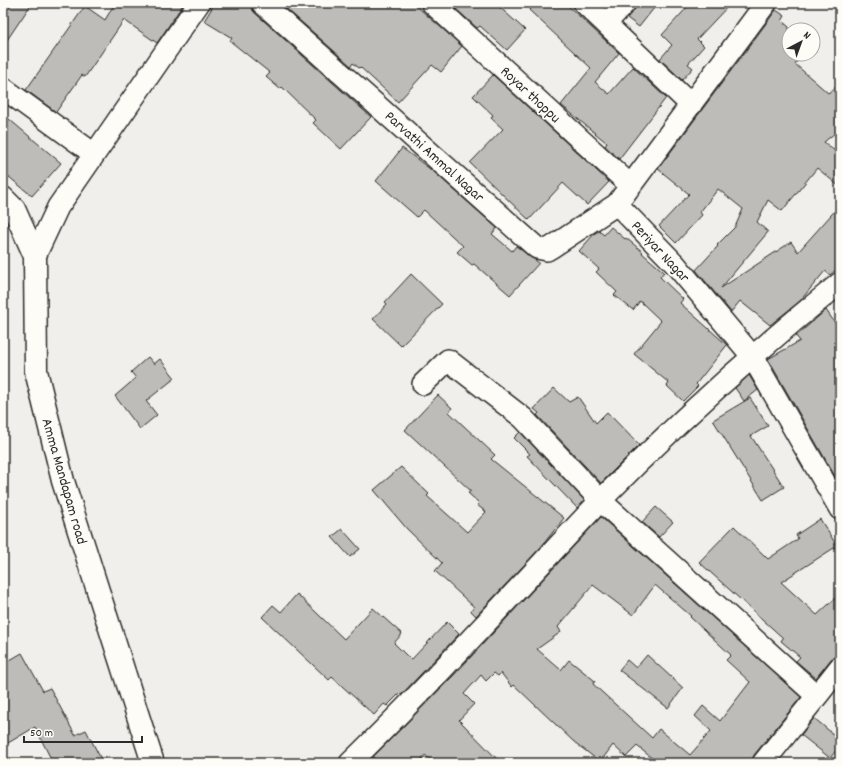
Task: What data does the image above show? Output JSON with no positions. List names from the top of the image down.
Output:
{
  "streets": {
    "main road": ["Amma Mandapam road"],
    "street": ["Royar thoppu", "Parvathi Ammal Nagar", "Periyar Nagar"]
  },
  "crossings": [
    ["Parvathi Ammal Nagar", "Periyar Nagar"]
  ],
  "scale_bar": "50 m",
  "north": "top right"
}
